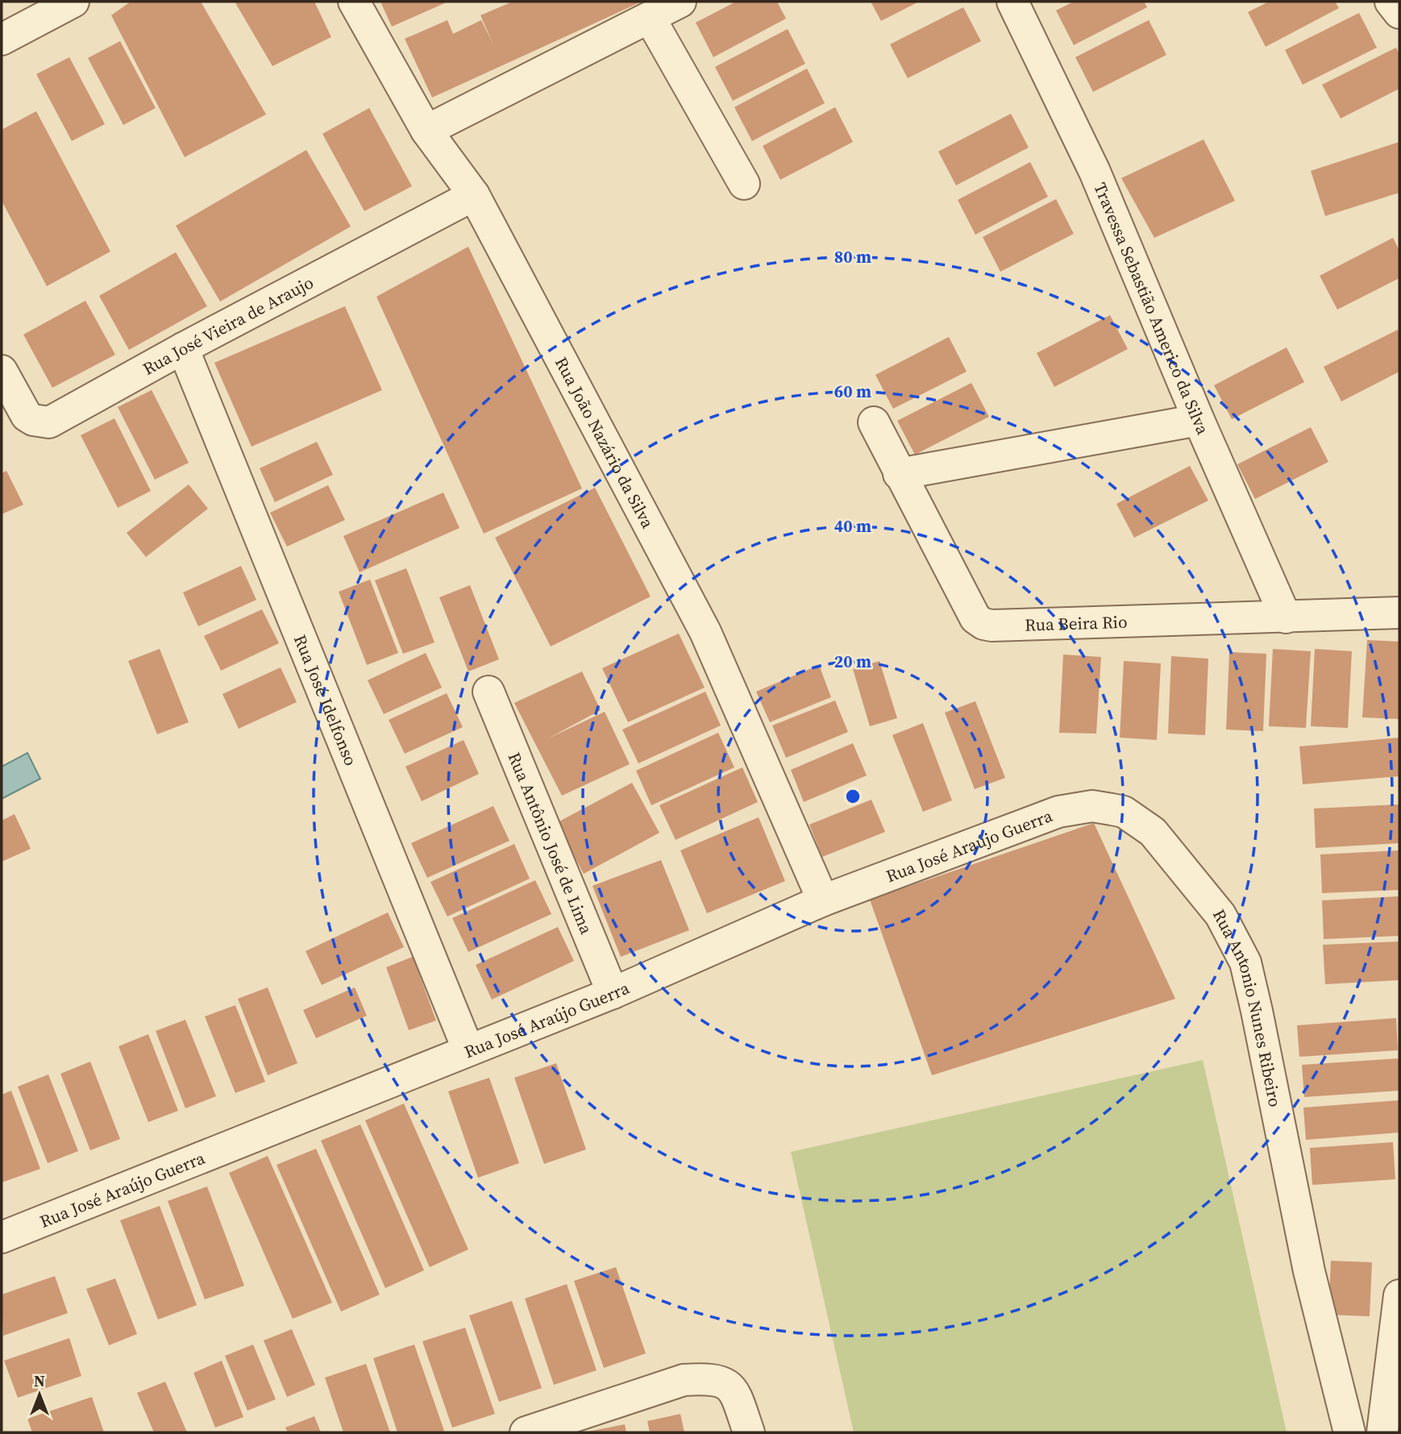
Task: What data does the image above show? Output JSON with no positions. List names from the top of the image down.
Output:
{
  "streets": {
    "street": [
      "Travessa Sebastião Americo da Silva",
      "Rua José Vieira de Araujo",
      "Rua João Nazário da Silva",
      "Rua Beira Rio",
      "Rua José Idelfonso",
      "Rua Antônio José de Lima",
      "Rua José Araújo Guerra",
      "Rua Antonio Nunes Ribeiro"
    ]
  },
  "crossings": [
    ["Travessa Sebastião Americo da Silva", "Rua Beira Rio"],
    ["Rua José Vieira de Araujo", "Rua João Nazário da Silva"],
    ["Rua José Vieira de Araujo", "Rua José Idelfonso"],
    ["Rua João Nazário da Silva", "Rua José Araújo Guerra"],
    ["Rua José Idelfonso", "Rua José Araújo Guerra"],
    ["Rua Antônio José de Lima", "Rua José Araújo Guerra"],
    ["Rua José Araújo Guerra", "Rua Antonio Nunes Ribeiro"]
  ],
  "north": "top",
  "rings": [
    "80 m",
    "60 m",
    "40 m",
    "20 m"
  ]
}
